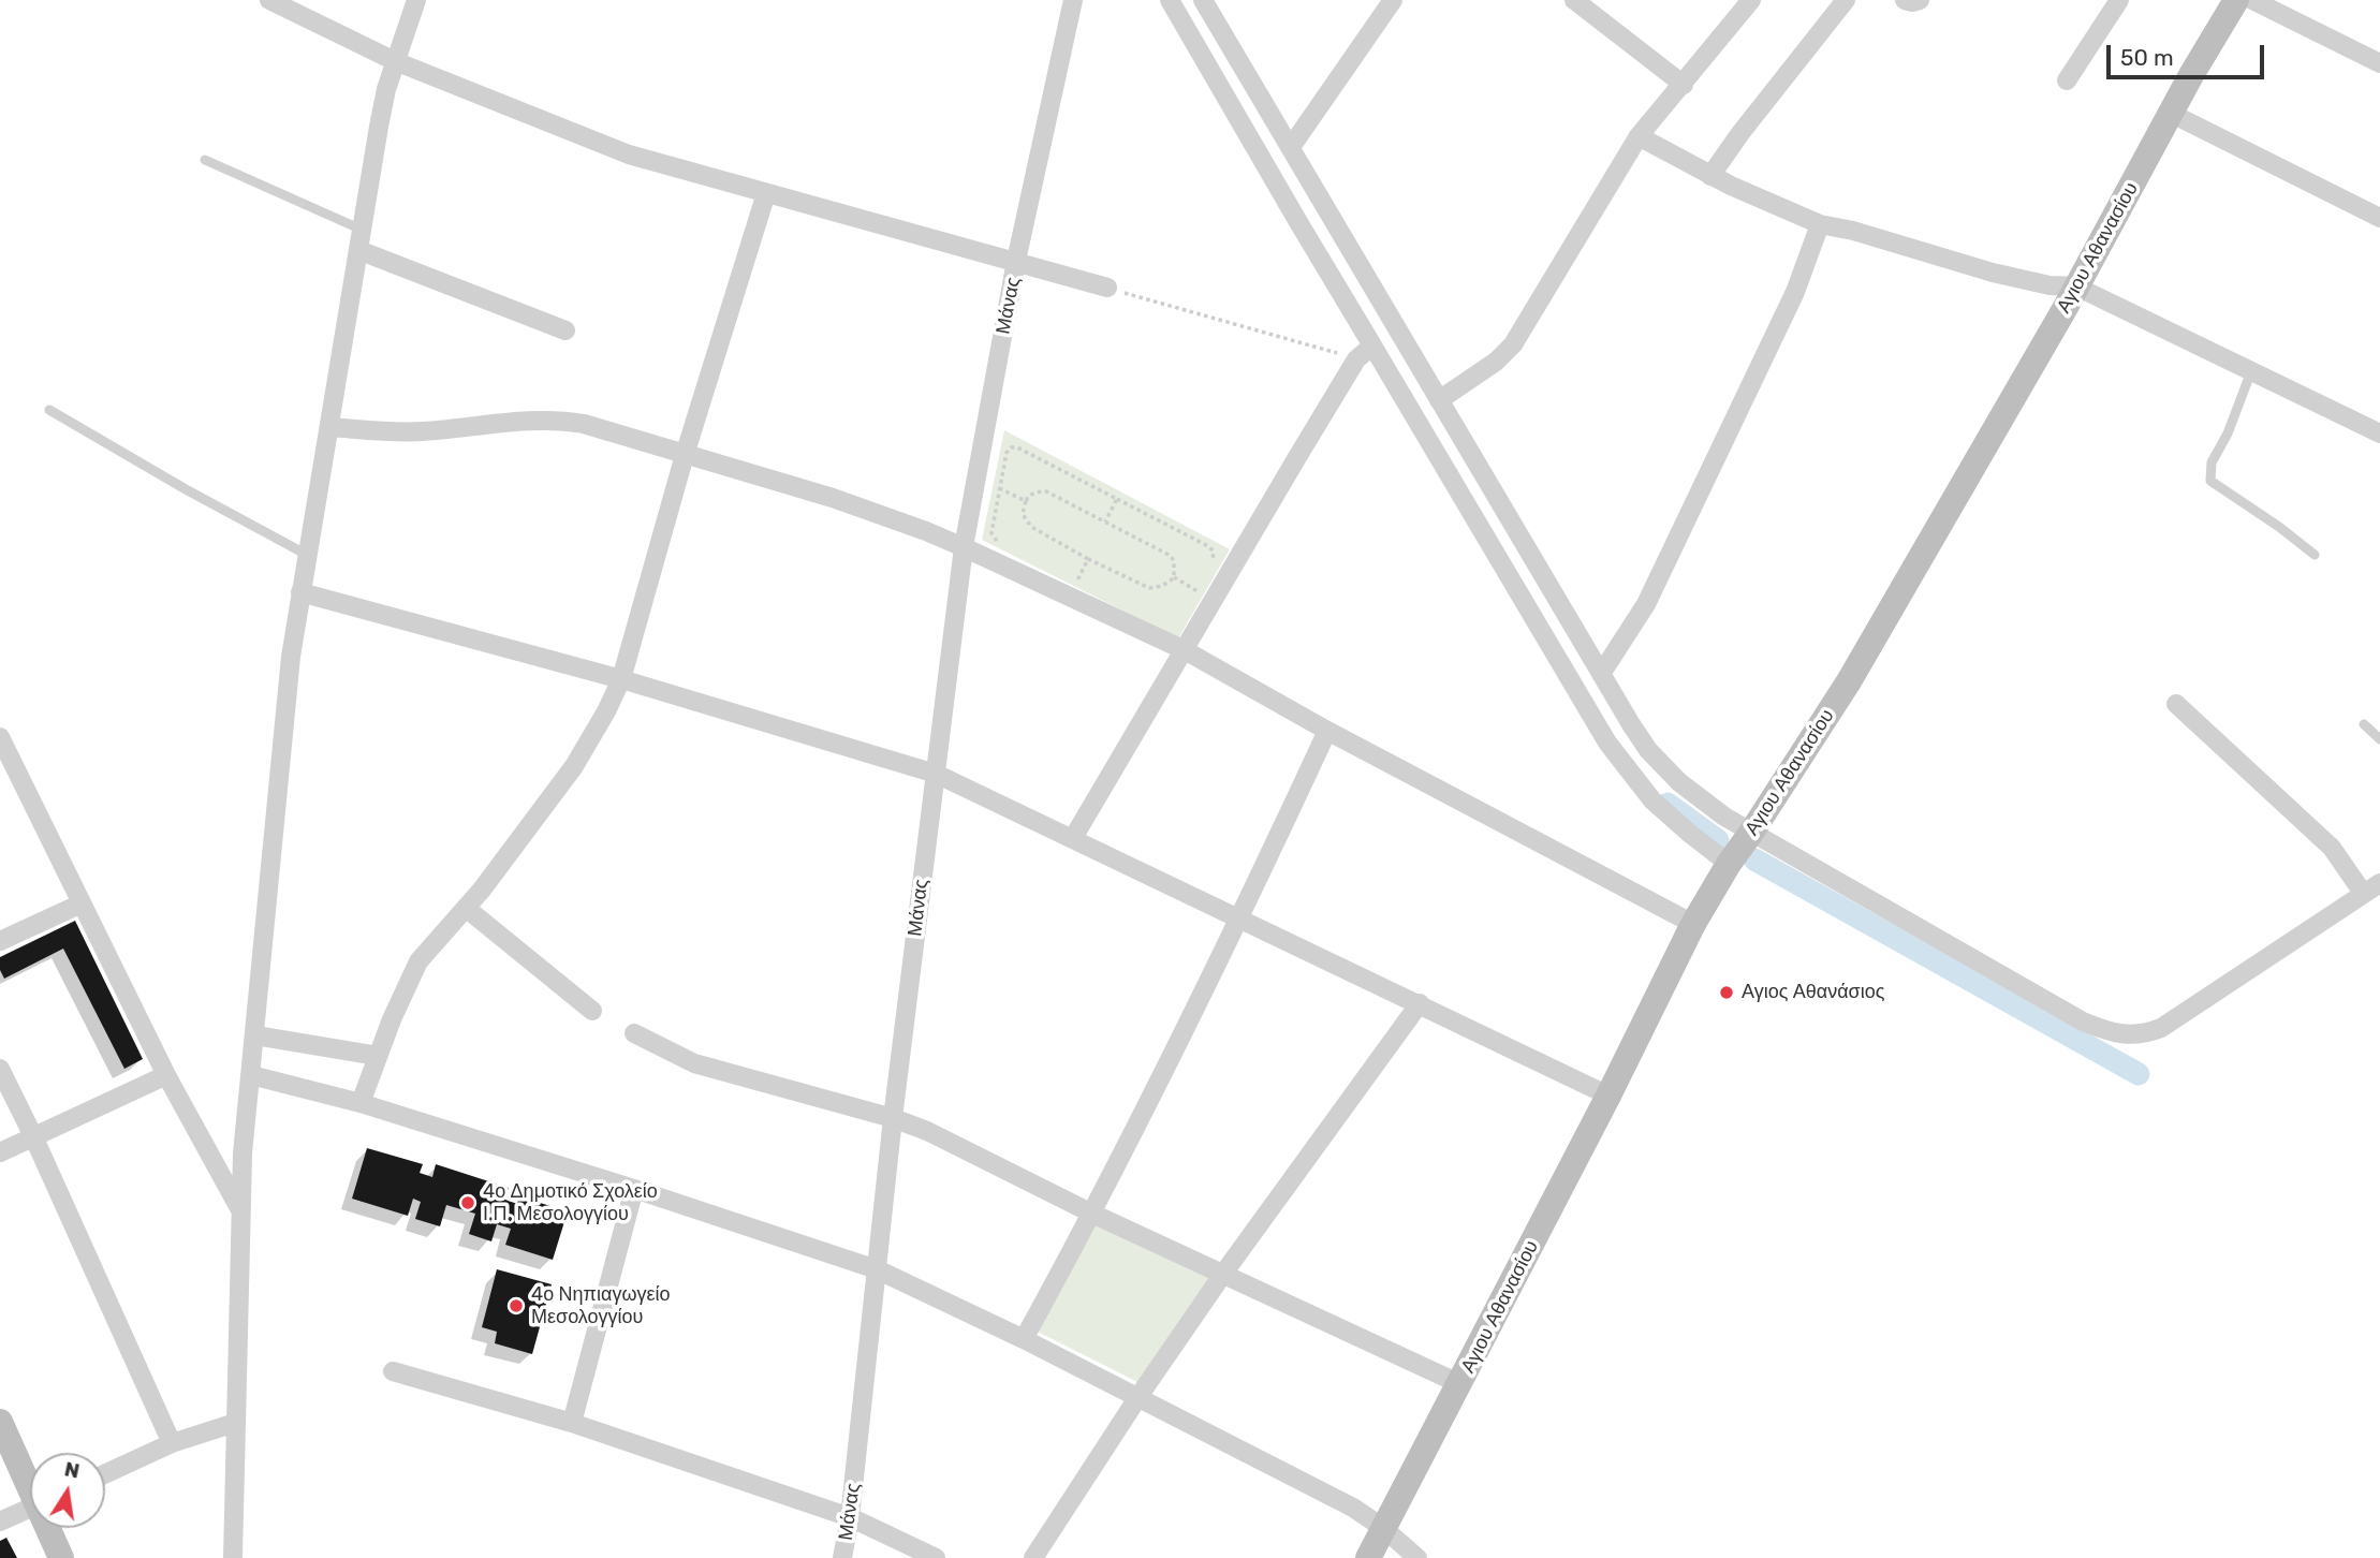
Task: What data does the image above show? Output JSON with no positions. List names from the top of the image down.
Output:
{
  "streets": {
    "main road": ["Αγιου Αθανασίου"],
    "street": ["Μάνας"]
  },
  "places": ["Αγιος Αθανάσιος", "4ο Δημοτικό Σχολείο Ι.Π. Μεσολογγίου", "4ο Νηπιαγωγείο Μεσολογγίου"],
  "scale_bar": "50 m",
  "north": "top"
}
